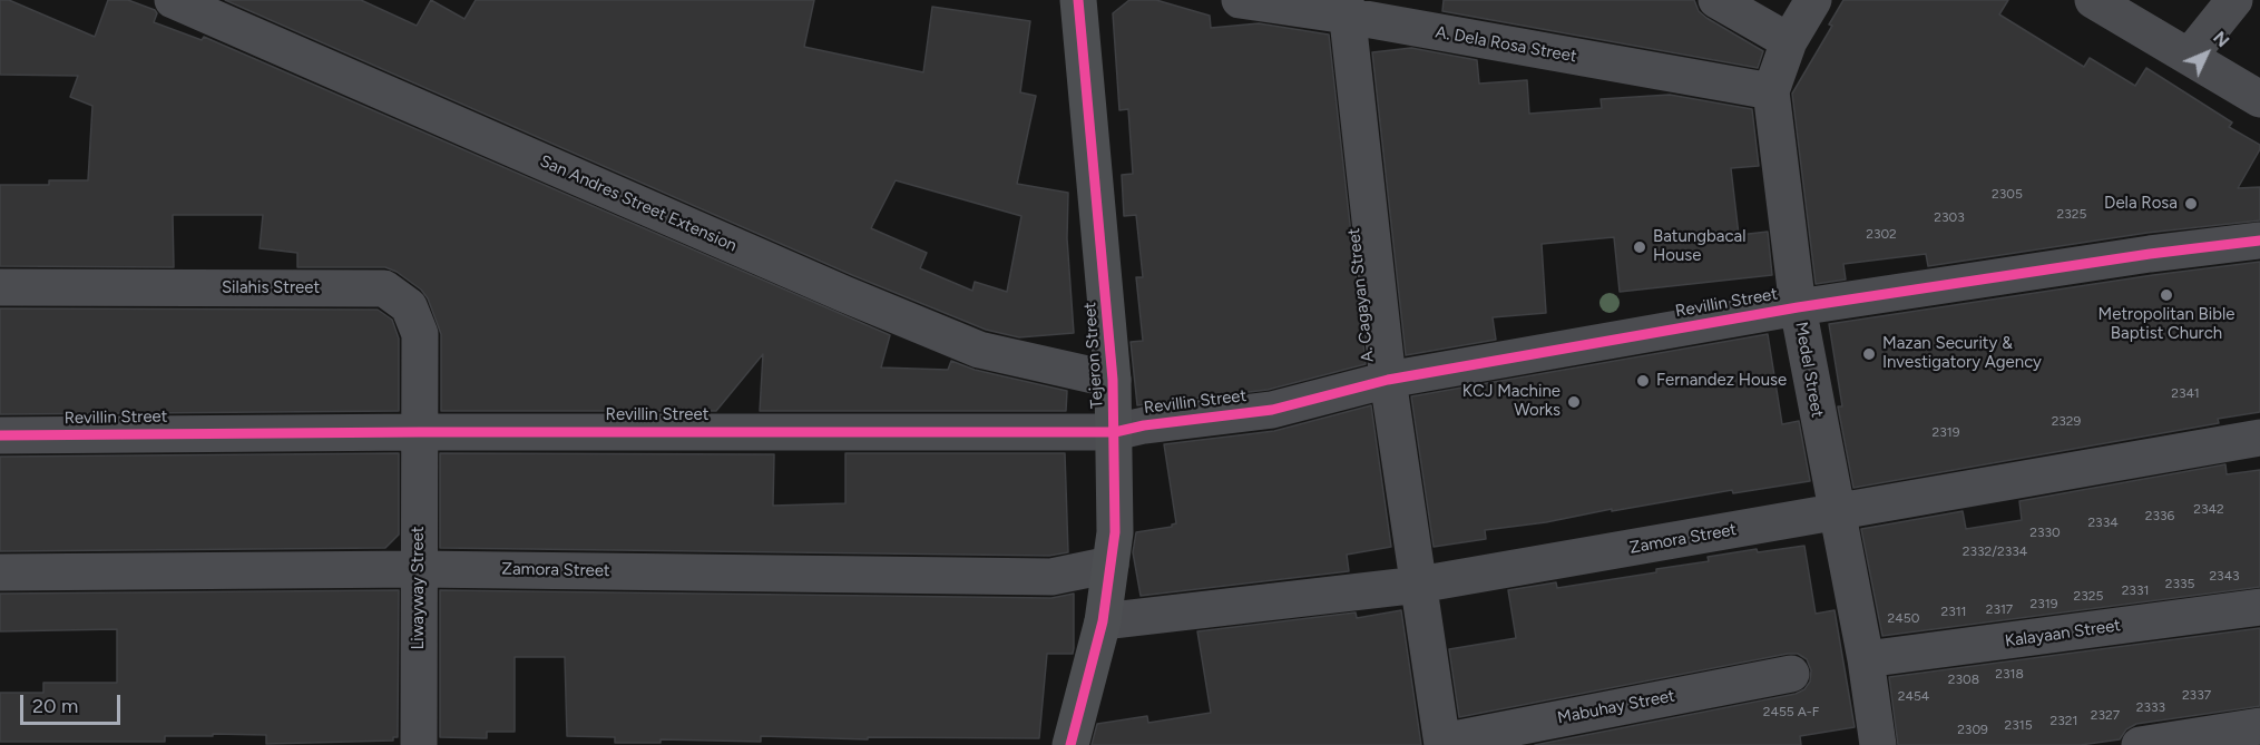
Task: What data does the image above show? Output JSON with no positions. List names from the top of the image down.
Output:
{
  "streets": {
    "main road": ["Tejeron Street"],
    "street": [
      "A. Dela Rosa Street",
      "San Andres Street Extension",
      "Silahis Street",
      "A. Cagayan Street",
      "Revillin Street",
      "Medel Street",
      "Zamora Street",
      "Liwayway Street",
      "Kalayaan Street",
      "Mabuhay Street"
    ]
  },
  "crossings": [
    ["A. Dela Rosa Street", "A. Cagayan Street"],
    ["A. Dela Rosa Street", "Medel Street"],
    ["San Andres Street Extension", "Tejeron Street"],
    ["Silahis Street", "Revillin Street"],
    ["Silahis Street", "Liwayway Street"],
    ["A. Cagayan Street", "Revillin Street"],
    ["A. Cagayan Street", "Zamora Street"],
    ["A. Cagayan Street", "Mabuhay Street"],
    ["Revillin Street", "Tejeron Street"],
    ["Revillin Street", "Medel Street"],
    ["Revillin Street", "Liwayway Street"],
    ["Tejeron Street", "Zamora Street"],
    ["Medel Street", "Zamora Street"],
    ["Medel Street", "Kalayaan Street"],
    ["Zamora Street", "Liwayway Street"]
  ],
  "places": [
    "Dela Rosa",
    "Batungbacal House",
    "Metropolitan Bible Baptist Church",
    "Mazan Security & Investigatory Agency",
    "Fernandez House",
    "KCJ Machine Works"
  ],
  "house_numbers": [
    "2305",
    "2325",
    "2303",
    "2302",
    "2341",
    "2329",
    "2319",
    "2342",
    "2336",
    "2334",
    "2330",
    "2332/2334",
    "2343",
    "2335",
    "2331",
    "2325",
    "2319",
    "2317",
    "2311",
    "2450",
    "2318",
    "2308",
    "2337",
    "2454",
    "2333",
    "2455 A-F",
    "2327",
    "2321",
    "2315",
    "2309"
  ],
  "scale_bar": "20 m",
  "north": "top right"
}
